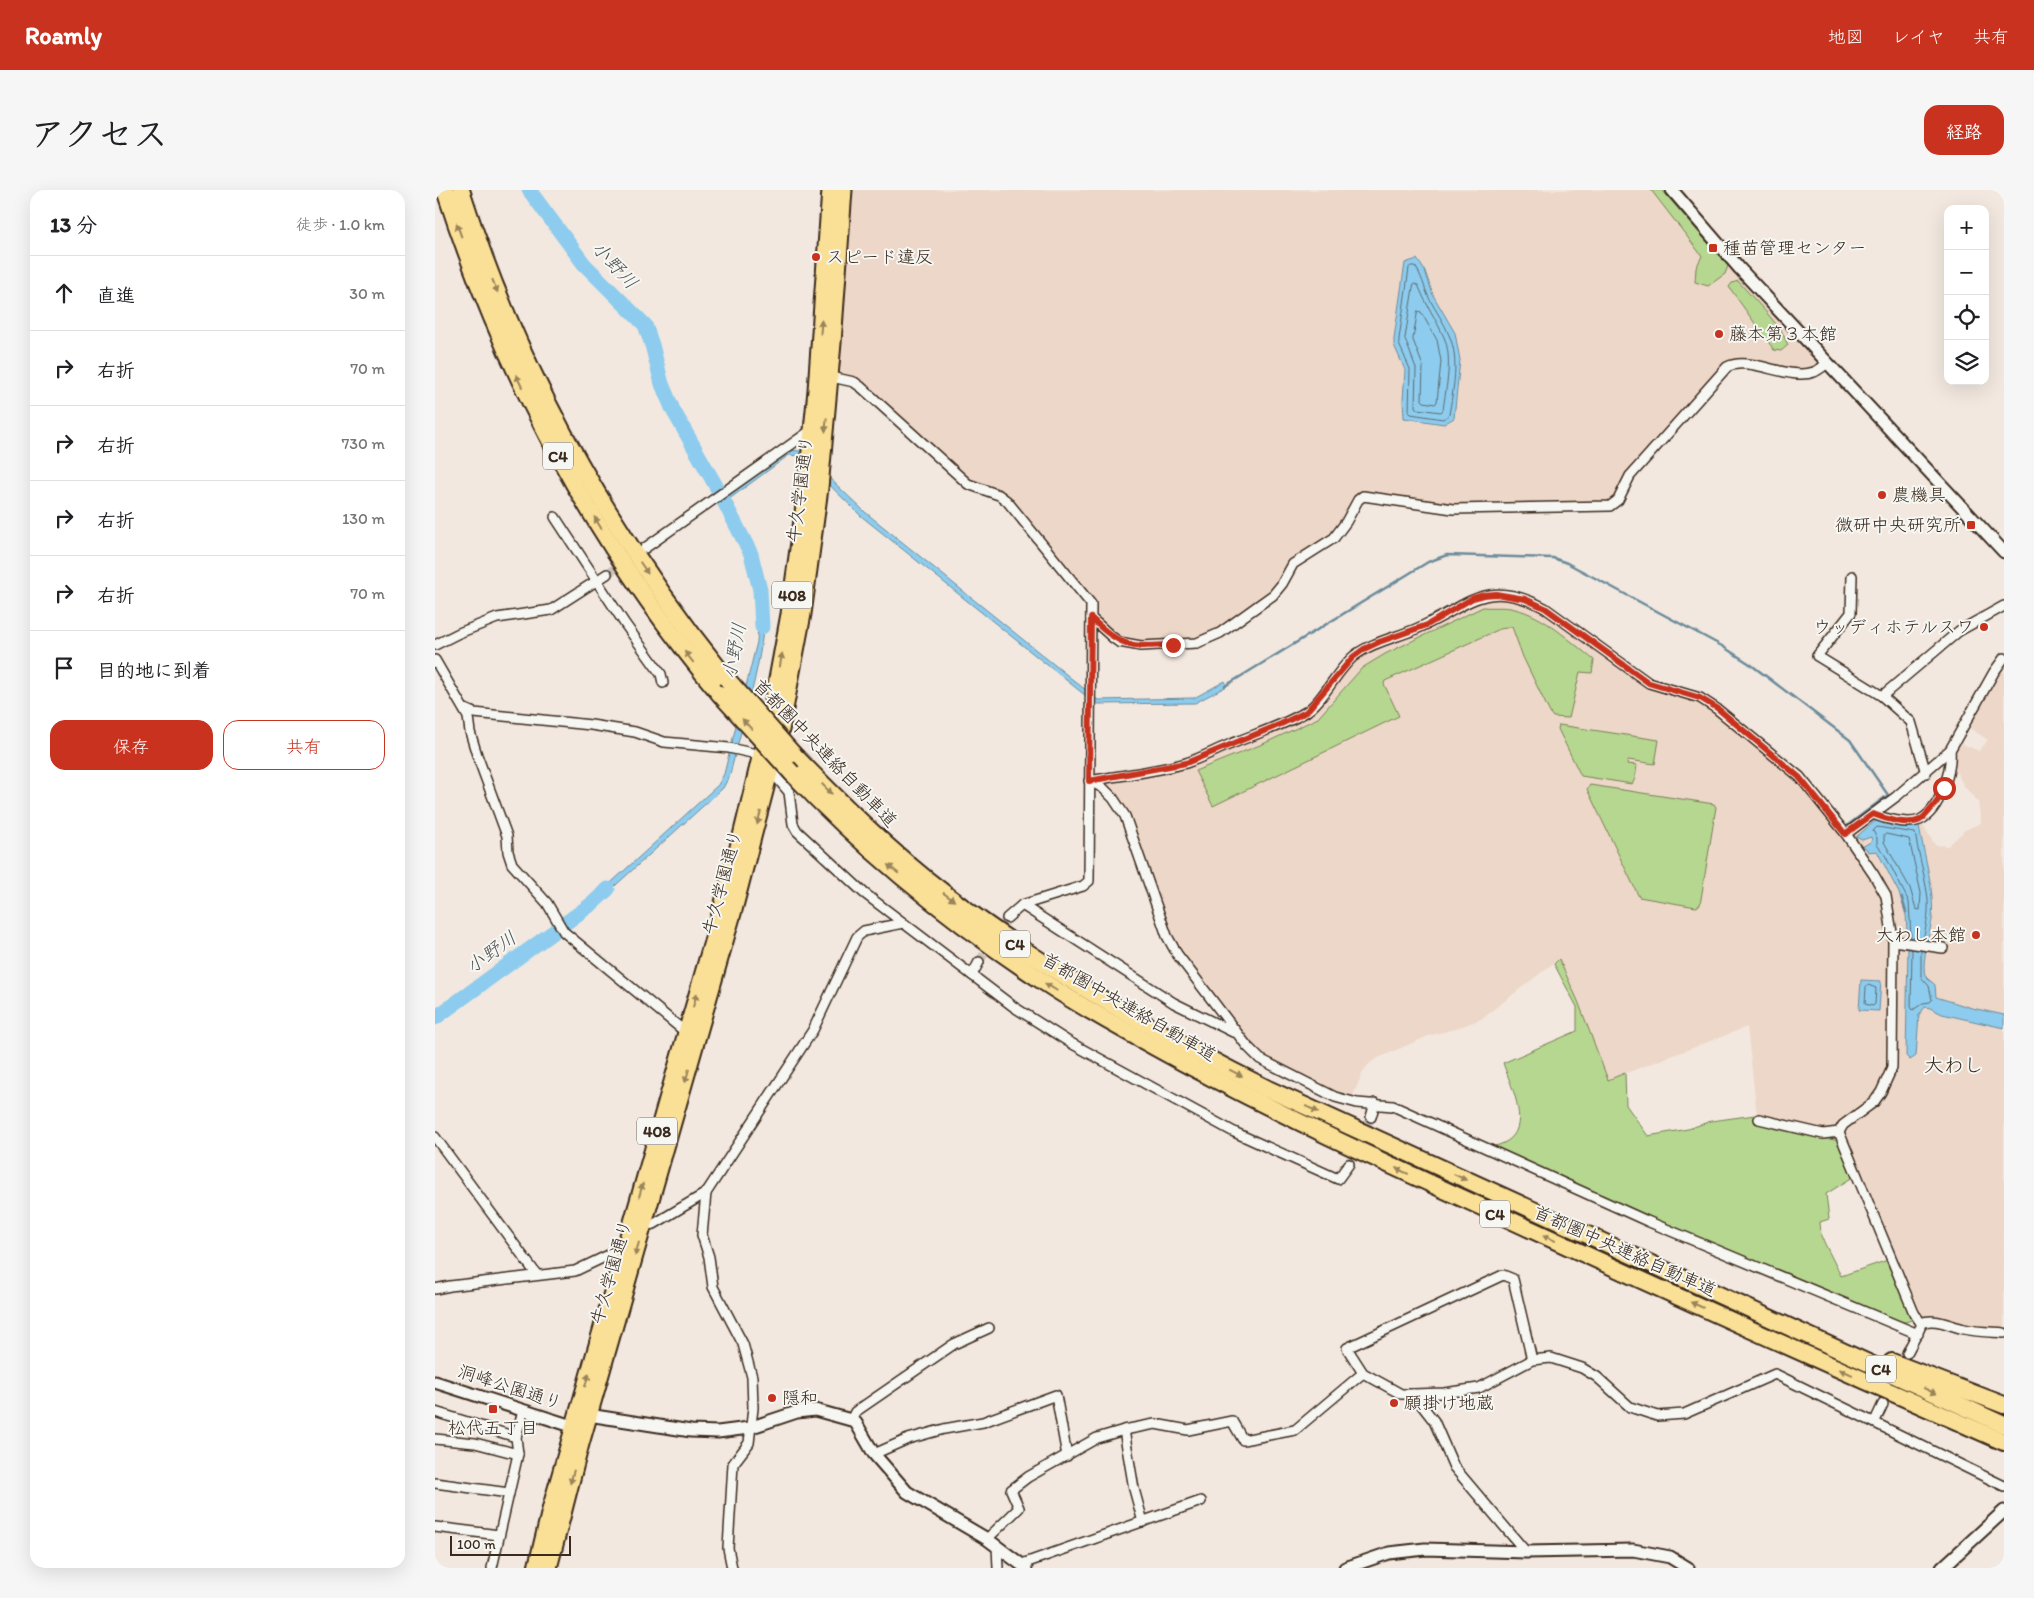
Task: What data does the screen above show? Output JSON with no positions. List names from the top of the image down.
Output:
{
  "streets": {
    "highway": [
      "C4",
      "牛久学園通り",
      "408",
      "首都圏中央連絡自動車道"
    ],
    "street": ["洞峰公園通り"]
  },
  "crossings": [
    ["牛久学園通り", "洞峰公園通り"]
  ],
  "districts": ["大わし"],
  "water": ["小野川"],
  "places": {
    "transit": ["種苗管理センター", "微研中央研究所", "松代五丁目"],
    "other": [
      "スピード違反",
      "藤本第３本館",
      "農機具",
      "ウッディホテルスワ",
      "大わし本館",
      "隠和",
      "願掛け地蔵"
    ]
  },
  "scale_bar": "100 m",
  "page": {
    "header": "Roamly",
    "nav": ["地図", "レイヤ", "共有"],
    "title": "アクセス",
    "buttons": [
      "経路",
      ["保存", "共有"]
    ],
    "heading": ["13 分", "徒歩 · 1.0 km"],
    "map_buttons": ["+", "−"],
    "list": [
      ["直進", "30 m"],
      ["右折", "70 m"],
      ["右折", "730 m"],
      ["右折", "130 m"],
      ["右折", "70 m"],
      "目的地に到着"
    ],
    "scale": "100 m"
  }
}
